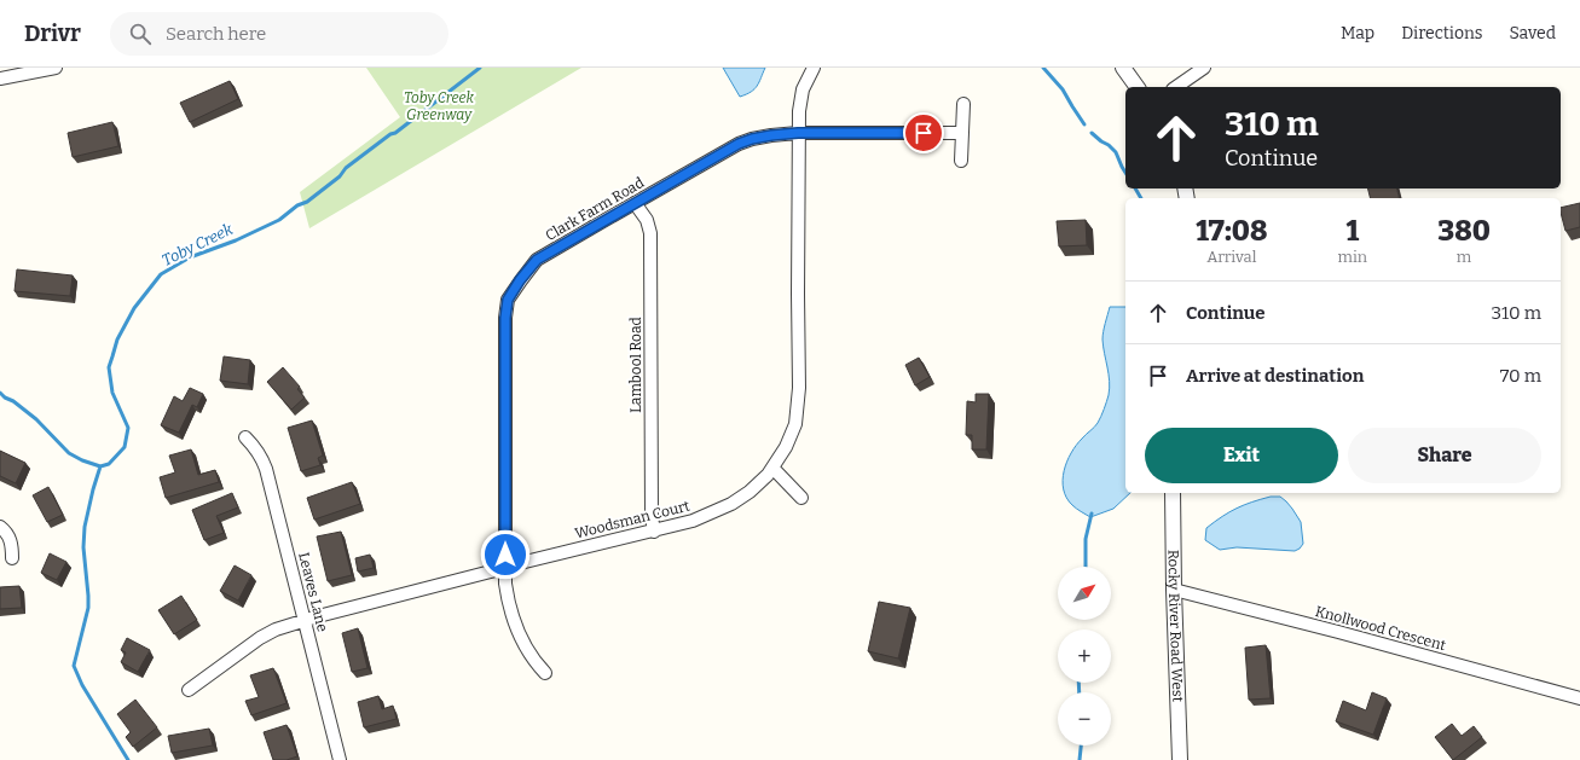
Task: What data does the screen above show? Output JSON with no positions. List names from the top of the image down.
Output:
{
  "streets": {
    "street": [
      "Clark Farm Road",
      "Lambool Road",
      "Woodsman Court",
      "Leaves Lane",
      "Rocky River Road West",
      "Knollwood Crescent"
    ]
  },
  "crossings": [
    ["Clark Farm Road", "Lambool Road"],
    ["Clark Farm Road", "Woodsman Court"],
    ["Lambool Road", "Woodsman Court"],
    ["Woodsman Court", "Leaves Lane"],
    ["Rocky River Road West", "Knollwood Crescent"]
  ],
  "water": ["Toby Creek"],
  "parks": ["Toby Creek Greenway"],
  "north": "top right",
  "page": {
    "header": "Drivr",
    "search": "Search here",
    "nav": ["Map", "Directions", "Saved"],
    "turn": ["310 m", "Continue"],
    "eta": [
      "17:08",
      "Arrival",
      "1",
      "min",
      "380",
      "m"
    ],
    "list": [
      {
        "name": "Continue",
        "value": "310 m"
      },
      {
        "name": "Arrive at destination",
        "value": "70 m"
      }
    ],
    "buttons": ["Exit", "Share"],
    "map_buttons": ["+", "−"]
  }
}
